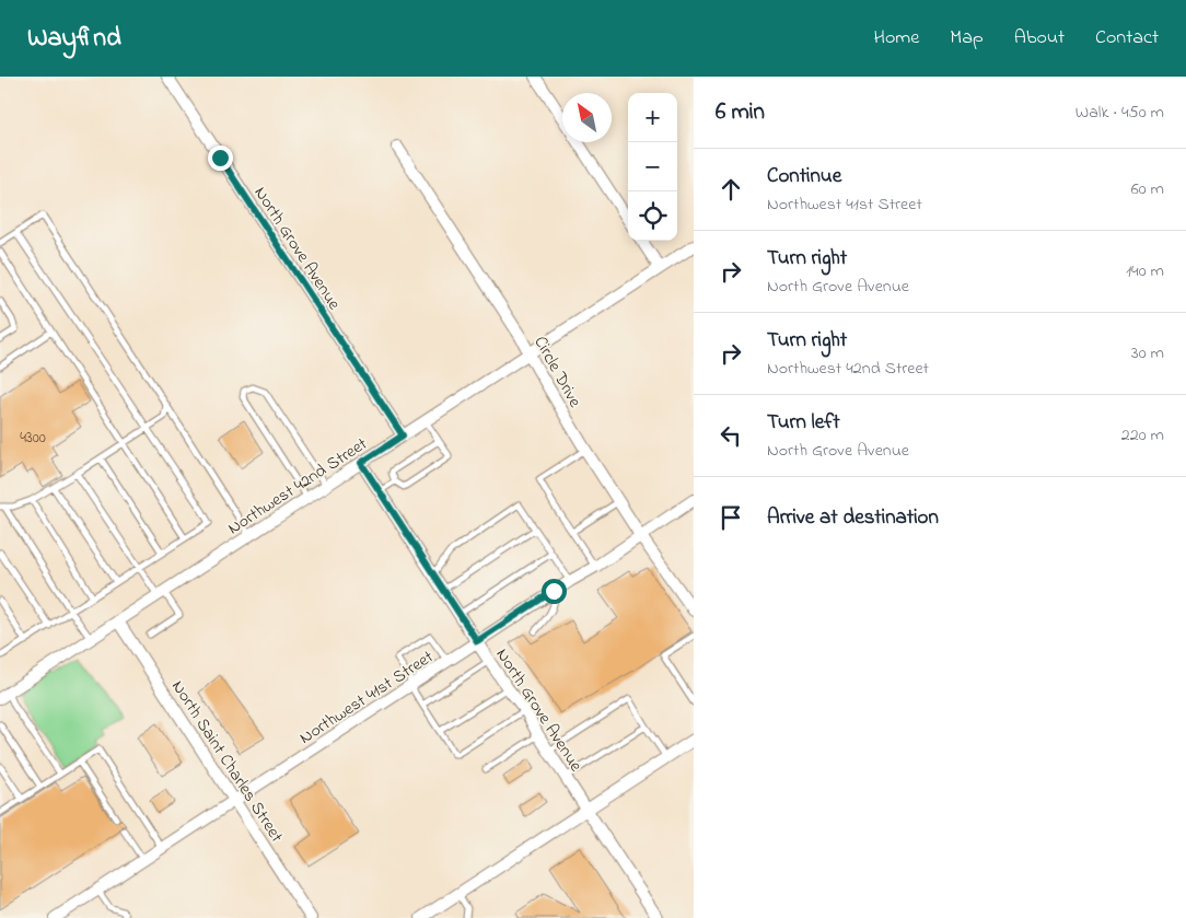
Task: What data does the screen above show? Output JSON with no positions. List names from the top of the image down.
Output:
{
  "streets": {
    "street": [
      "North Grove Avenue",
      "Circle Drive",
      "Northwest 42nd Street",
      "Northwest 41st Street",
      "North Saint Charles Street"
    ]
  },
  "crossings": [
    ["North Grove Avenue", "Northwest 42nd Street"],
    ["North Grove Avenue", "Northwest 41st Street"],
    ["Circle Drive", "Northwest 42nd Street"],
    ["Circle Drive", "Northwest 41st Street"],
    ["Northwest 42nd Street", "North Saint Charles Street"],
    ["Northwest 41st Street", "North Saint Charles Street"]
  ],
  "house_numbers": ["4300"],
  "north": "top left",
  "page": {
    "header": "Wayfind",
    "nav": [
      "Home",
      "Map",
      "About",
      "Contact"
    ],
    "heading": ["6 min", "Walk · 450 m"],
    "map_buttons": ["+", "−"],
    "list": [
      ["Continue", "Northwest 41st Street", "60 m"],
      ["Turn right", "North Grove Avenue", "140 m"],
      ["Turn right", "Northwest 42nd Street", "30 m"],
      ["Turn left", "North Grove Avenue", "220 m"],
      "Arrive at destination"
    ]
  }
}
